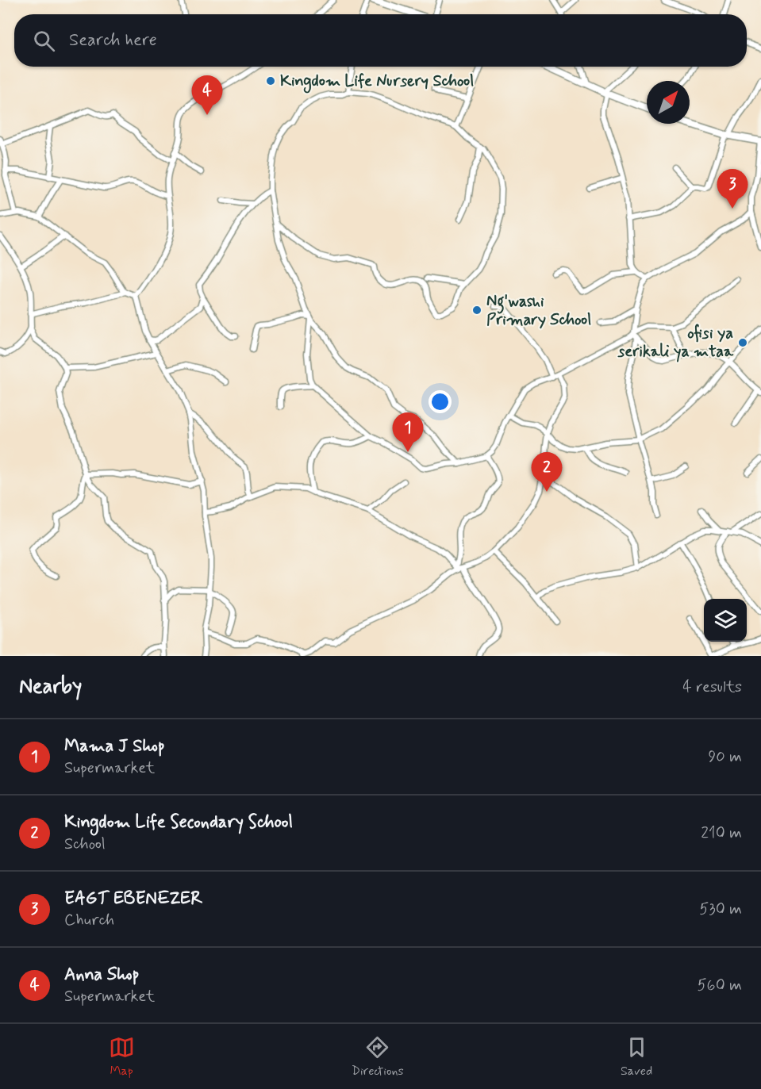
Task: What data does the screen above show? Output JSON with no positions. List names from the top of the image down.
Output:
{
  "places": ["Kingdom Life Nursery School", "Ng'washi Primary School", "ofisi ya serikali ya mtaa"],
  "north": "top right",
  "page": {
    "search": "Search here",
    "pins": [
      "4",
      "3",
      "1",
      "2"
    ],
    "heading": ["Nearby", "4 results"],
    "list": [
      {
        "mark": "1",
        "name": "Mama J Shop",
        "note": "Supermarket",
        "value": "90 m"
      },
      {
        "mark": "2",
        "name": "Kingdom Life Secondary School",
        "note": "School",
        "value": "210 m"
      },
      {
        "mark": "3",
        "name": "EAGT EBENEZER",
        "note": "Church",
        "value": "530 m"
      },
      {
        "mark": "4",
        "name": "Anna Shop",
        "note": "Supermarket",
        "value": "560 m"
      }
    ],
    "nav": ["Map", "Directions", "Saved"]
  }
}
